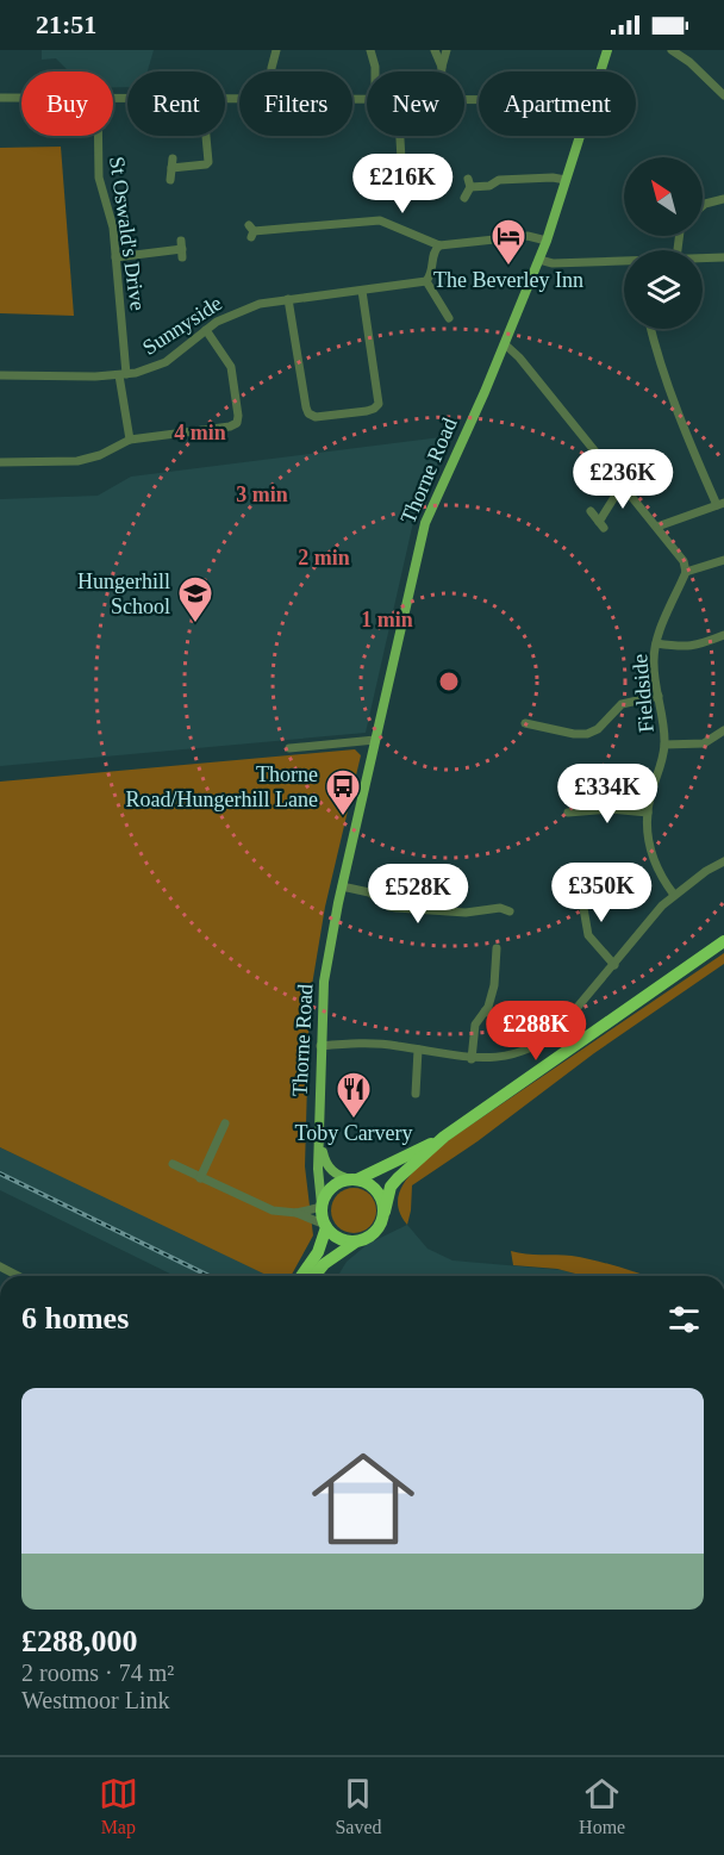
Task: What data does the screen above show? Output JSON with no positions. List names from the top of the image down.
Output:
{
  "streets": {
    "main road": ["Thorne Road"],
    "street": ["St Oswald's Drive", "Sunnyside", "Fieldside"]
  },
  "crossings": [
    ["St Oswald's Drive", "Sunnyside"]
  ],
  "places": {
    "hotel": ["The Beverley Inn"],
    "school or university": ["Hungerhill School"],
    "bus stop": ["Thorne Road/Hungerhill Lane"],
    "restaurant": ["Toby Carvery"]
  },
  "north": "top left",
  "page": {
    "status": "21:51",
    "chip": [
      "Buy",
      "Rent",
      "Filters",
      "New",
      "Apartment"
    ],
    "price": [
      "£216K",
      "£236K",
      "£334K",
      "£350K",
      "£528K",
      "£288K"
    ],
    "heading": "6 homes",
    "list": [
      {
        "name": "£288,000",
        "note": "2 rooms · 74 m² · Westmoor Link"
      }
    ],
    "tabs": ["Map", "Saved", "Home"]
  },
  "rings": [
    "4 min",
    "3 min",
    "2 min",
    "1 min"
  ]
}
